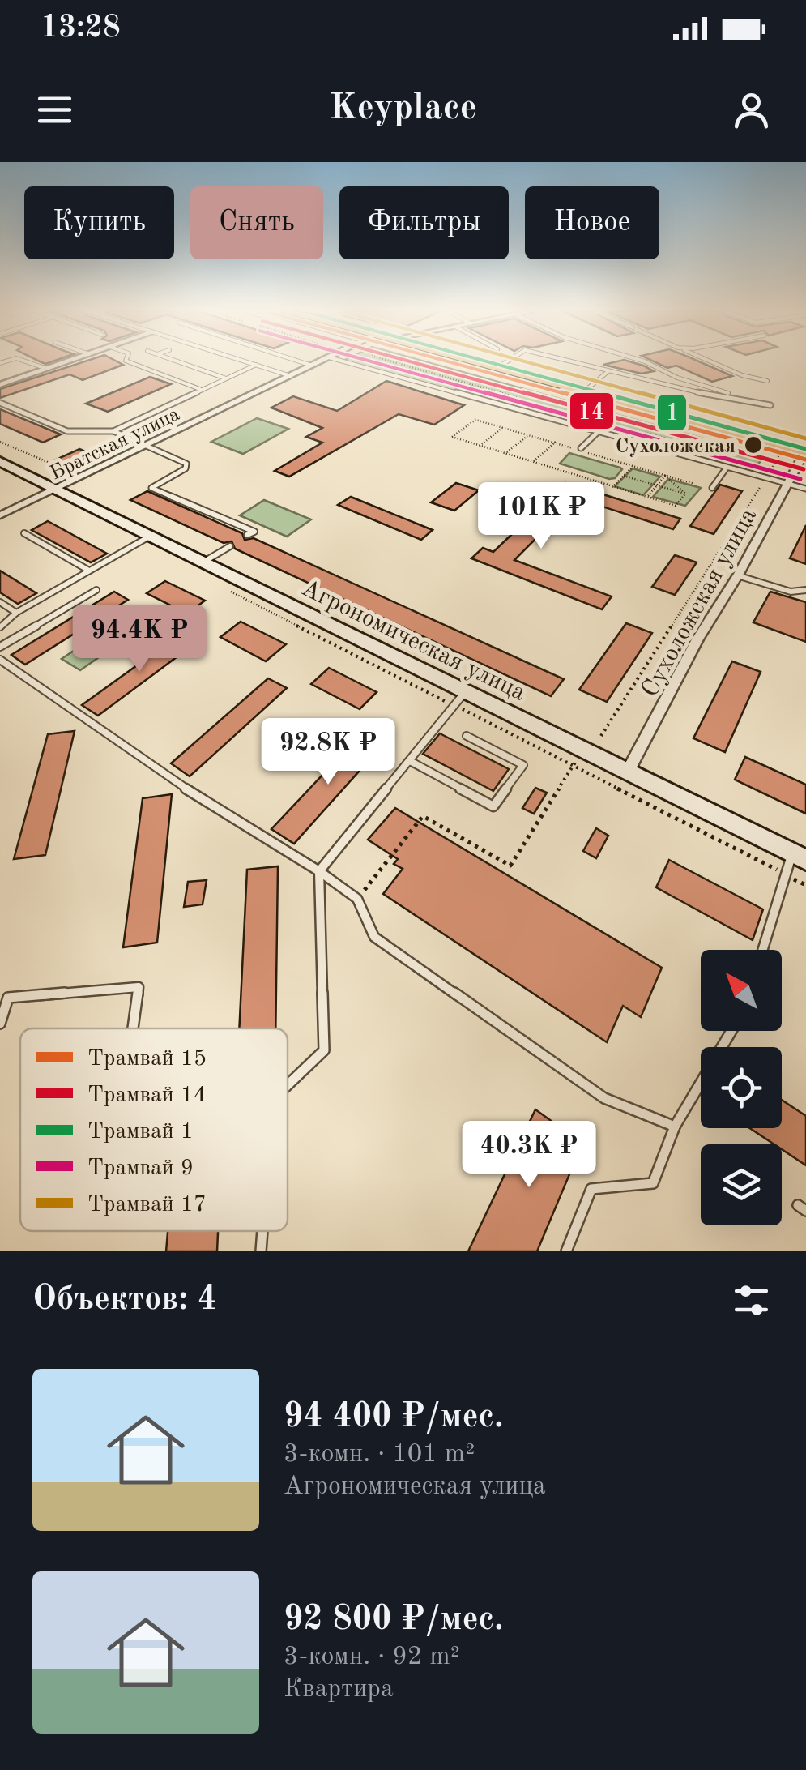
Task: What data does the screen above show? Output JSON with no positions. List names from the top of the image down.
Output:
{
  "streets": {
    "street": ["Братская улица", "Сухоложская улица", "Агрономическая улица"]
  },
  "crossings": [
    ["Братская улица", "Агрономическая улица"],
    ["Сухоложская улица", "Агрономическая улица"]
  ],
  "places": ["Сухоложская"],
  "lines": [
    "tram line 15",
    "tram line 14",
    "tram line 1",
    "tram line 9",
    "tram line 17"
  ],
  "legend": [
    "Трамвай 15",
    "Трамвай 14",
    "Трамвай 1",
    "Трамвай 9",
    "Трамвай 17"
  ],
  "north": "top left",
  "page": {
    "status": "13:28",
    "header": "Keyplace",
    "chip": [
      "Купить",
      "Снять",
      "Фильтры",
      "Новое"
    ],
    "price": [
      "101K ₽",
      "94.4K ₽",
      "92.8K ₽",
      "40.3K ₽"
    ],
    "heading": "Объектов: 4",
    "list": [
      {
        "name": "94 400 ₽/мес.",
        "note": "3-комн. · 101 m² · Агрономическая улица"
      },
      {
        "name": "92 800 ₽/мес.",
        "note": "3-комн. · 92 m² · Квартира"
      }
    ]
  }
}
